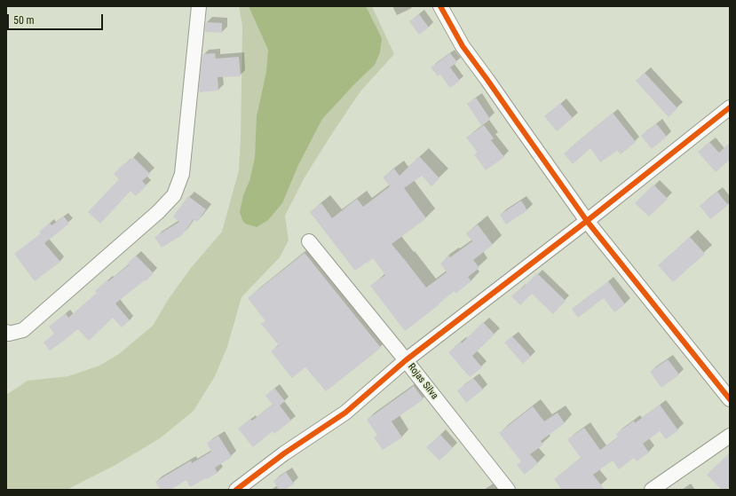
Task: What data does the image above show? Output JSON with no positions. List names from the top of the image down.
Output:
{
  "streets": {
    "street": ["Rojas Silva"]
  },
  "scale_bar": "50 m"
}
